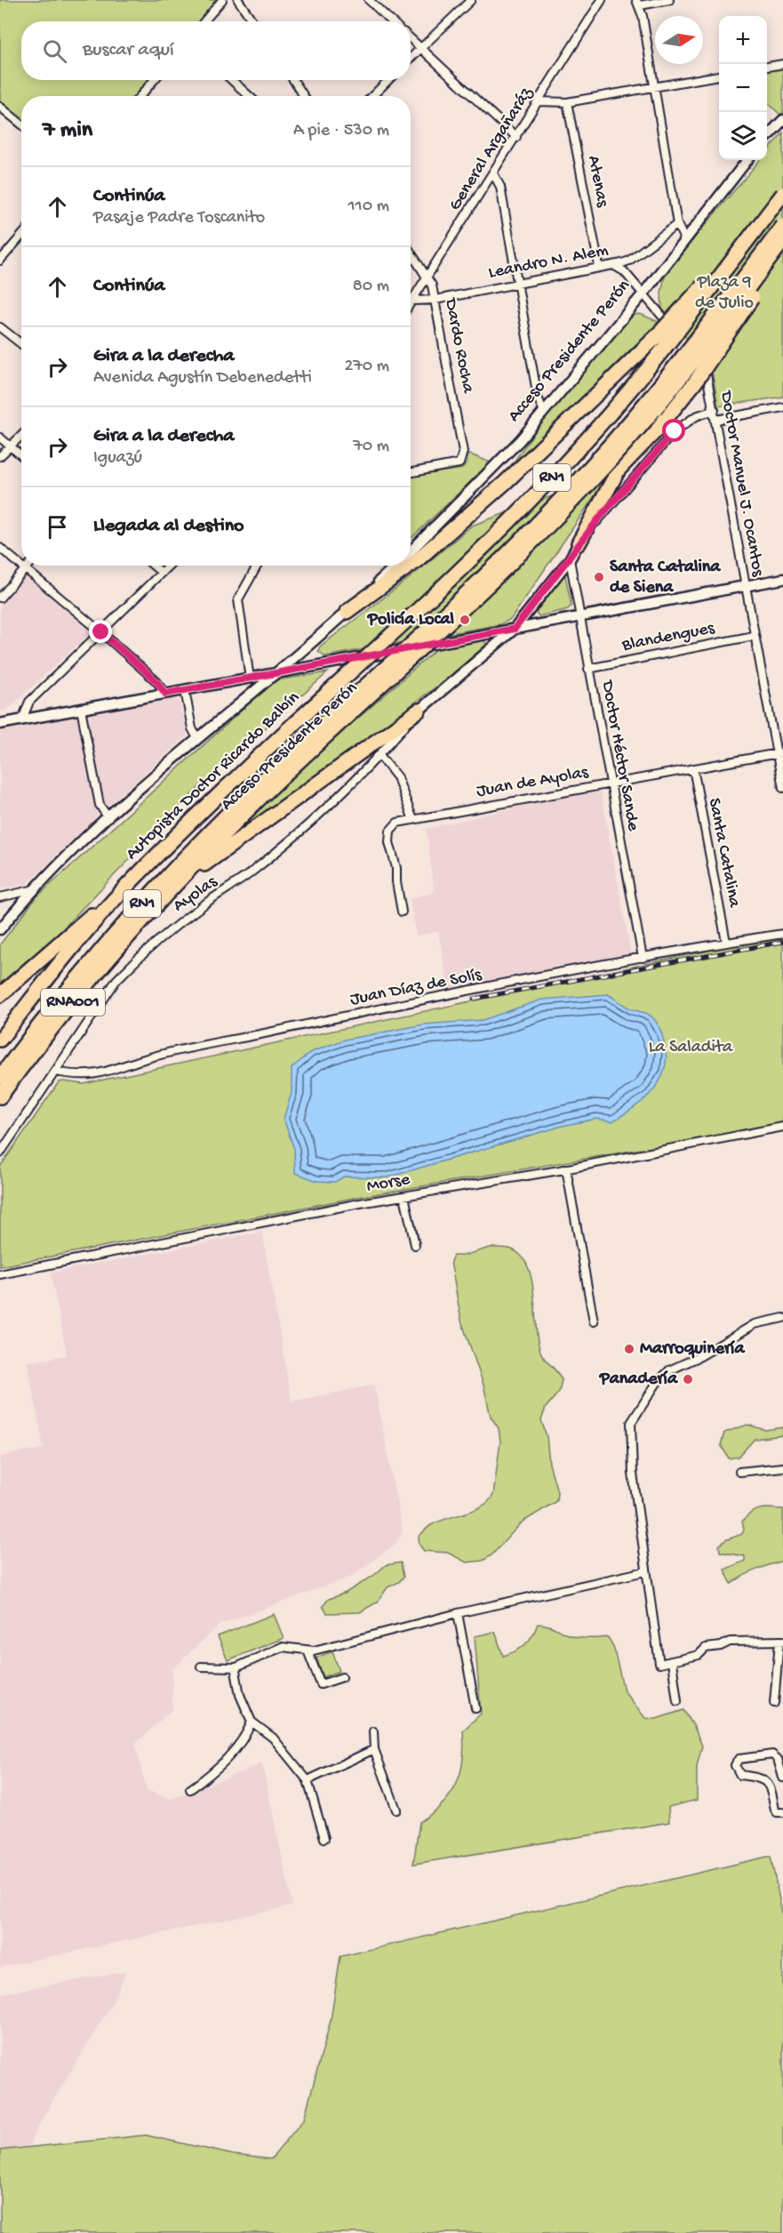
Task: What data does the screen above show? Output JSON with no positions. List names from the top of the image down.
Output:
{
  "streets": {
    "highway": [
      "Acceso Presidente Perón",
      "RN1",
      "Autopista Doctor Ricardo Balbín",
      "RNA001"
    ],
    "street": [
      "General Argañaráz",
      "Atenas",
      "Leandro N. Alem",
      "Dardo Rocha",
      "Doctor Manuel J. Ocantos",
      "Blandengues",
      "Doctor Héctor Sande",
      "Juan de Ayolas",
      "Santa Catalina",
      "Ayolas",
      "Juan Díaz de Solís",
      "Morse"
    ]
  },
  "crossings": [
    ["General Argañaráz", "Leandro N. Alem"],
    ["General Argañaráz", "Dardo Rocha"],
    ["Atenas", "Leandro N. Alem"],
    ["Leandro N. Alem", "Dardo Rocha"],
    ["Acceso Presidente Perón", "RN1"],
    ["Doctor Manuel J. Ocantos", "Blandengues"],
    ["Doctor Manuel J. Ocantos", "Juan de Ayolas"],
    ["Blandengues", "Doctor Héctor Sande"],
    ["Doctor Héctor Sande", "Juan de Ayolas"],
    ["Doctor Héctor Sande", "Juan Díaz de Solís"],
    ["Juan de Ayolas", "Santa Catalina"],
    ["Santa Catalina", "Juan Díaz de Solís"],
    ["Ayolas", "Juan Díaz de Solís"]
  ],
  "parks": ["Plaza 9 de Julio", "La Saladita"],
  "places": [
    "Santa Catalina de Siena",
    "Policía Local",
    "Marroquinería",
    "Panadería"
  ],
  "north": "right",
  "page": {
    "map_buttons": ["+", "−"],
    "search": "Buscar aquí",
    "heading": ["7 min", "A pie · 530 m"],
    "list": [
      ["Continúa", "Pasaje Padre Toscanito", "110 m"],
      ["Continúa", "80 m"],
      ["Gira a la derecha", "Avenida Agustín Debenedetti", "270 m"],
      ["Gira a la derecha", "Iguazú", "70 m"],
      "Llegada al destino"
    ]
  }
}
